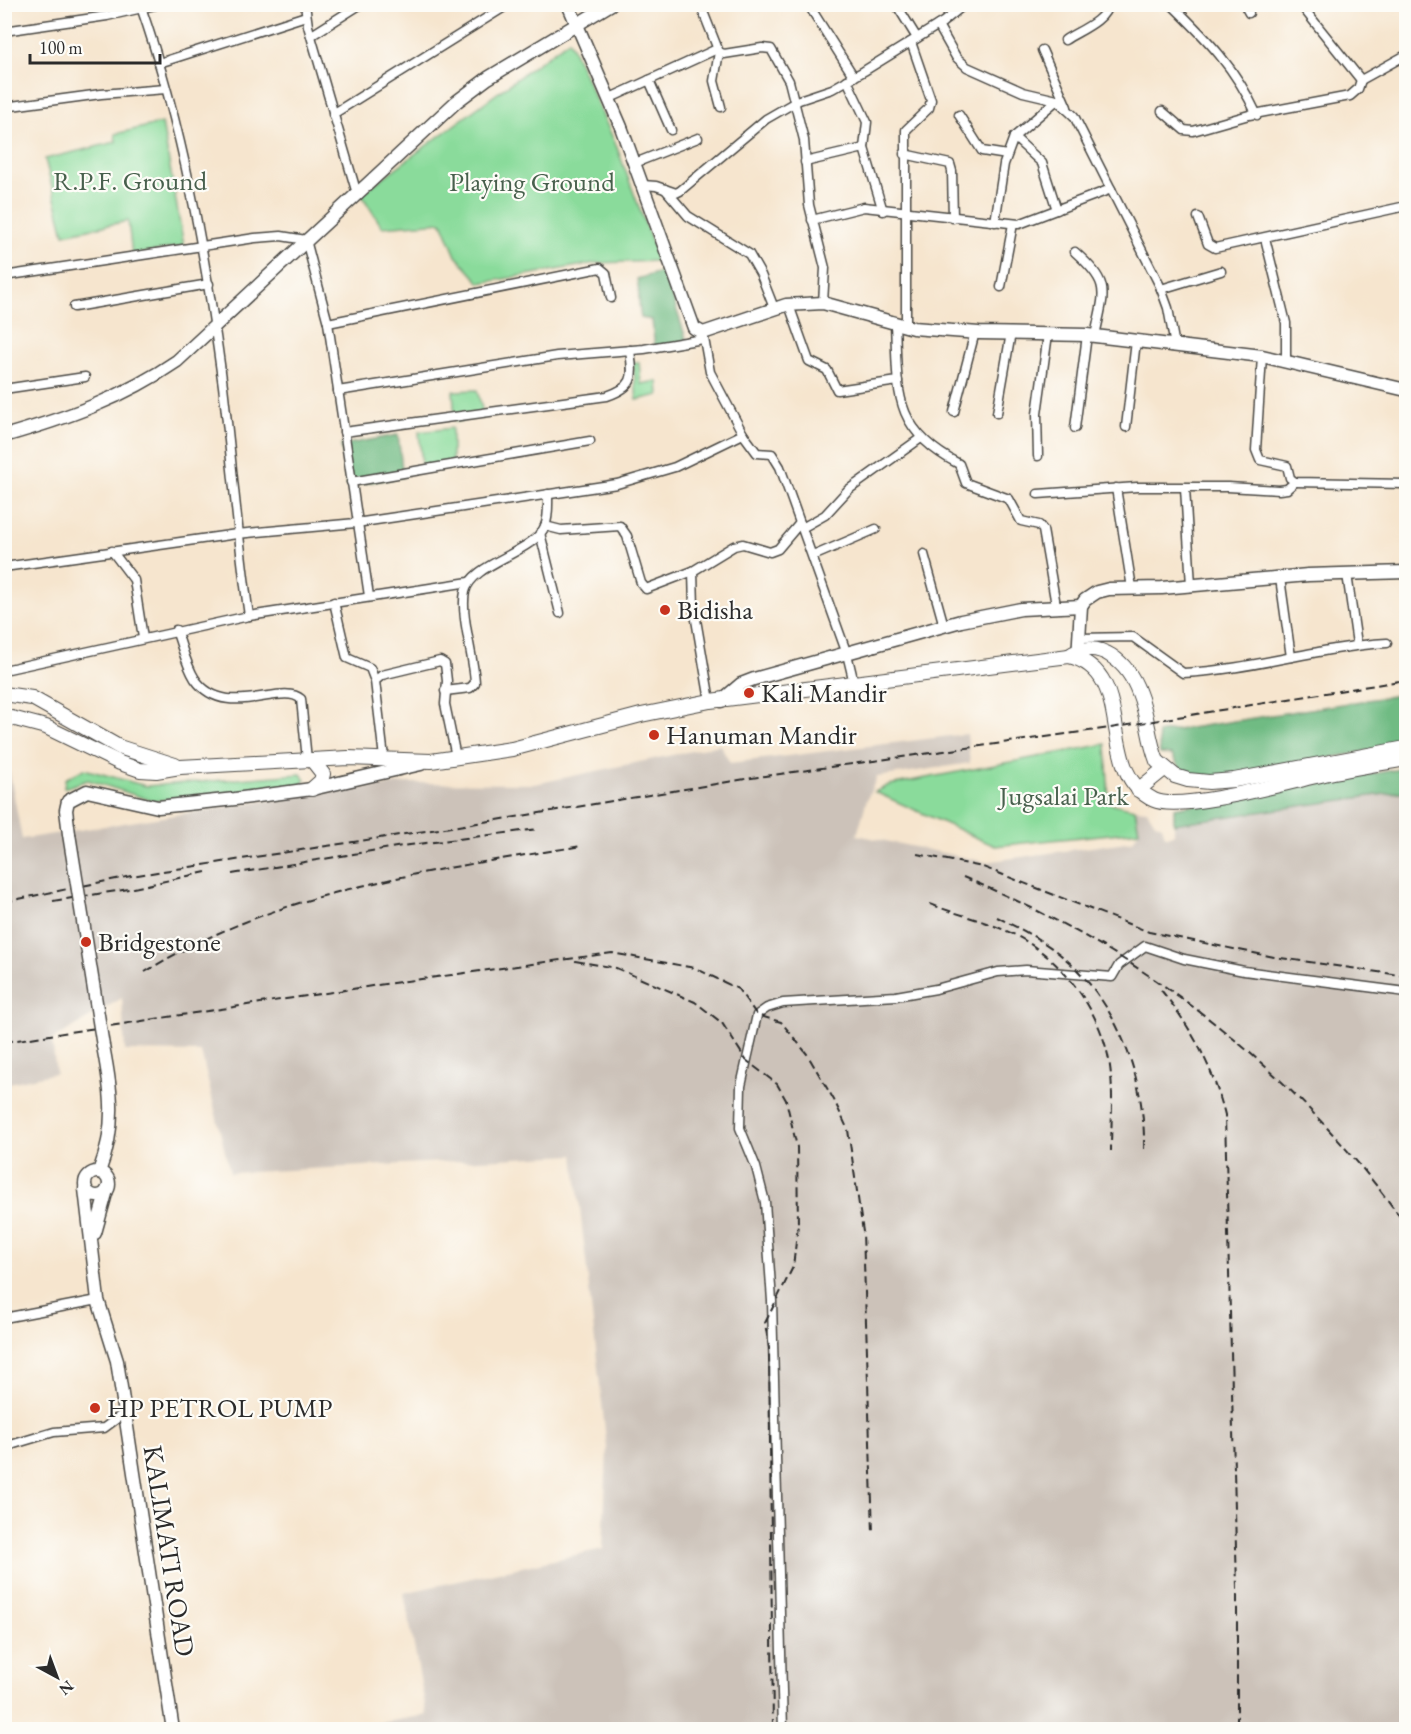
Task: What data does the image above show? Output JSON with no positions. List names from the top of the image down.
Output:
{
  "streets": {
    "street": ["KALIMATI ROAD"]
  },
  "parks": ["R.P.F. Ground", "Playing Ground", "Jugsalai Park"],
  "places": [
    "Bidisha",
    "Kali Mandir",
    "Hanuman Mandir",
    "Bridgestone",
    "HP PETROL PUMP"
  ],
  "scale_bar": "100 m",
  "north": "bottom right"
}
